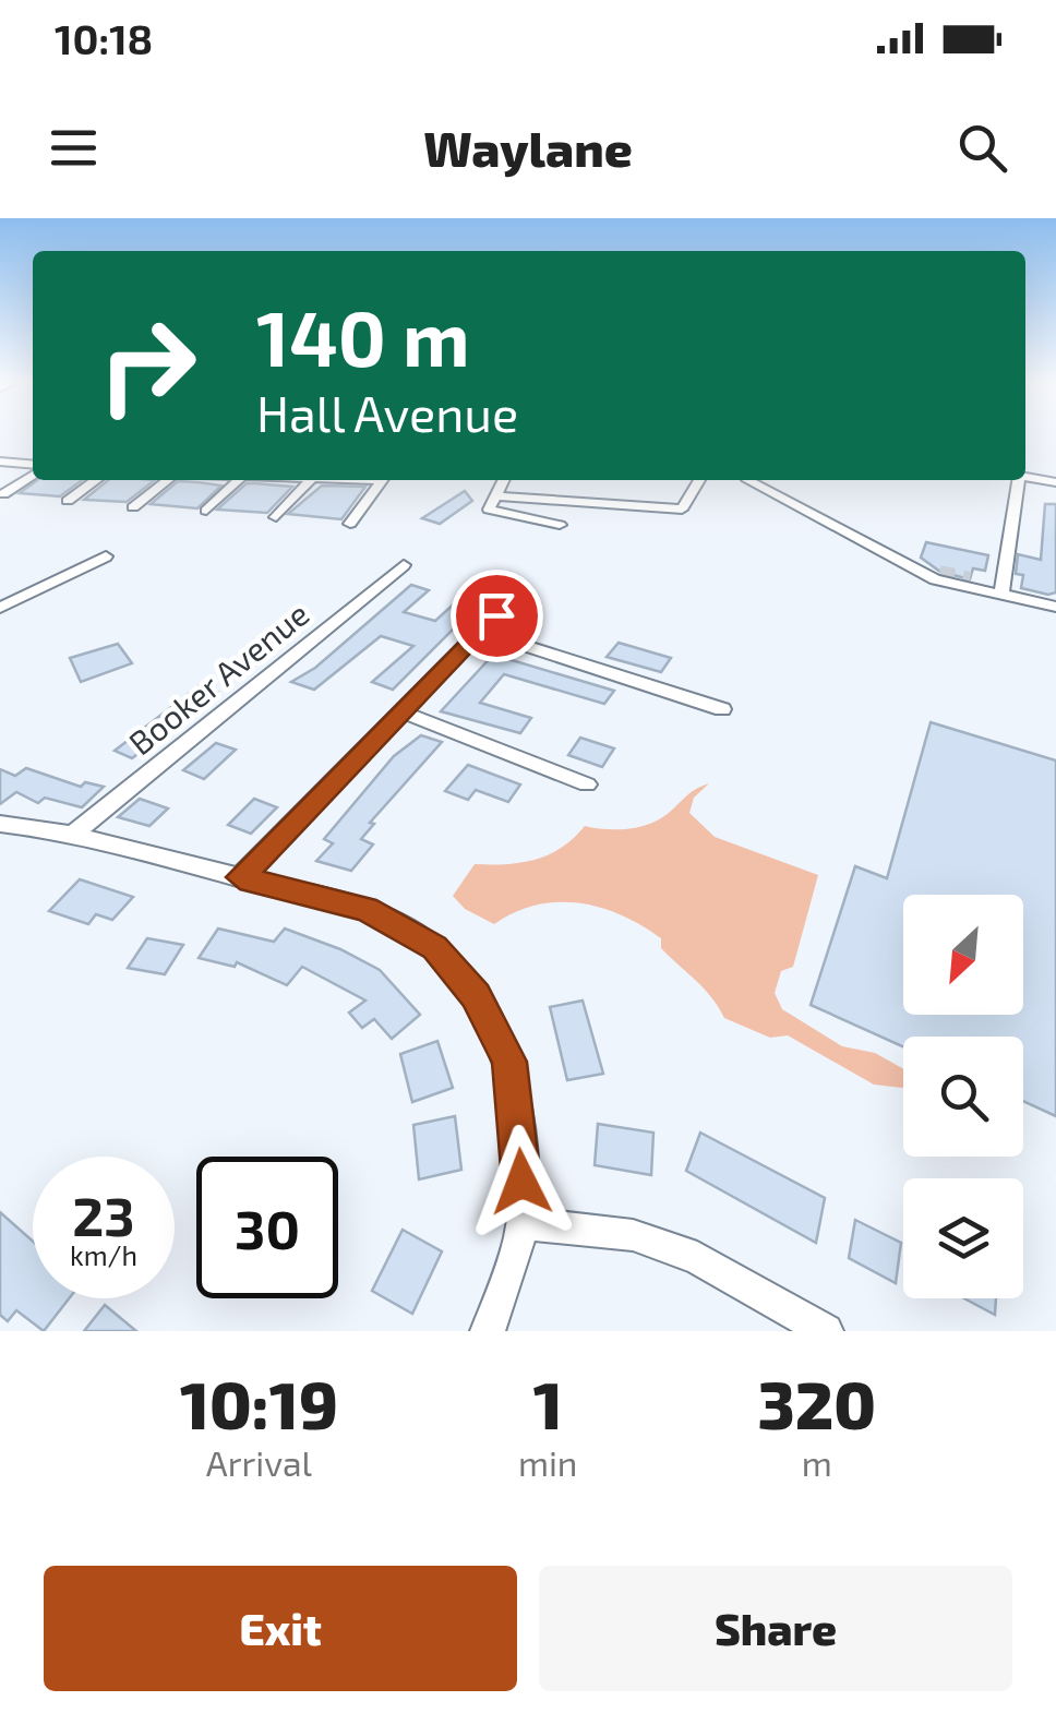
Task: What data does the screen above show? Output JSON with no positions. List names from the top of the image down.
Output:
{
  "streets": {
    "street": ["Booker Avenue"]
  },
  "north": "bottom left",
  "page": {
    "status": "10:18",
    "header": "Waylane",
    "turn": ["140 m", "Hall Avenue"],
    "speed": "23 km/h",
    "limit": "30",
    "eta": [
      "10:19",
      "Arrival",
      "1",
      "min",
      "320",
      "m"
    ],
    "buttons": ["Exit", "Share"]
  }
}
